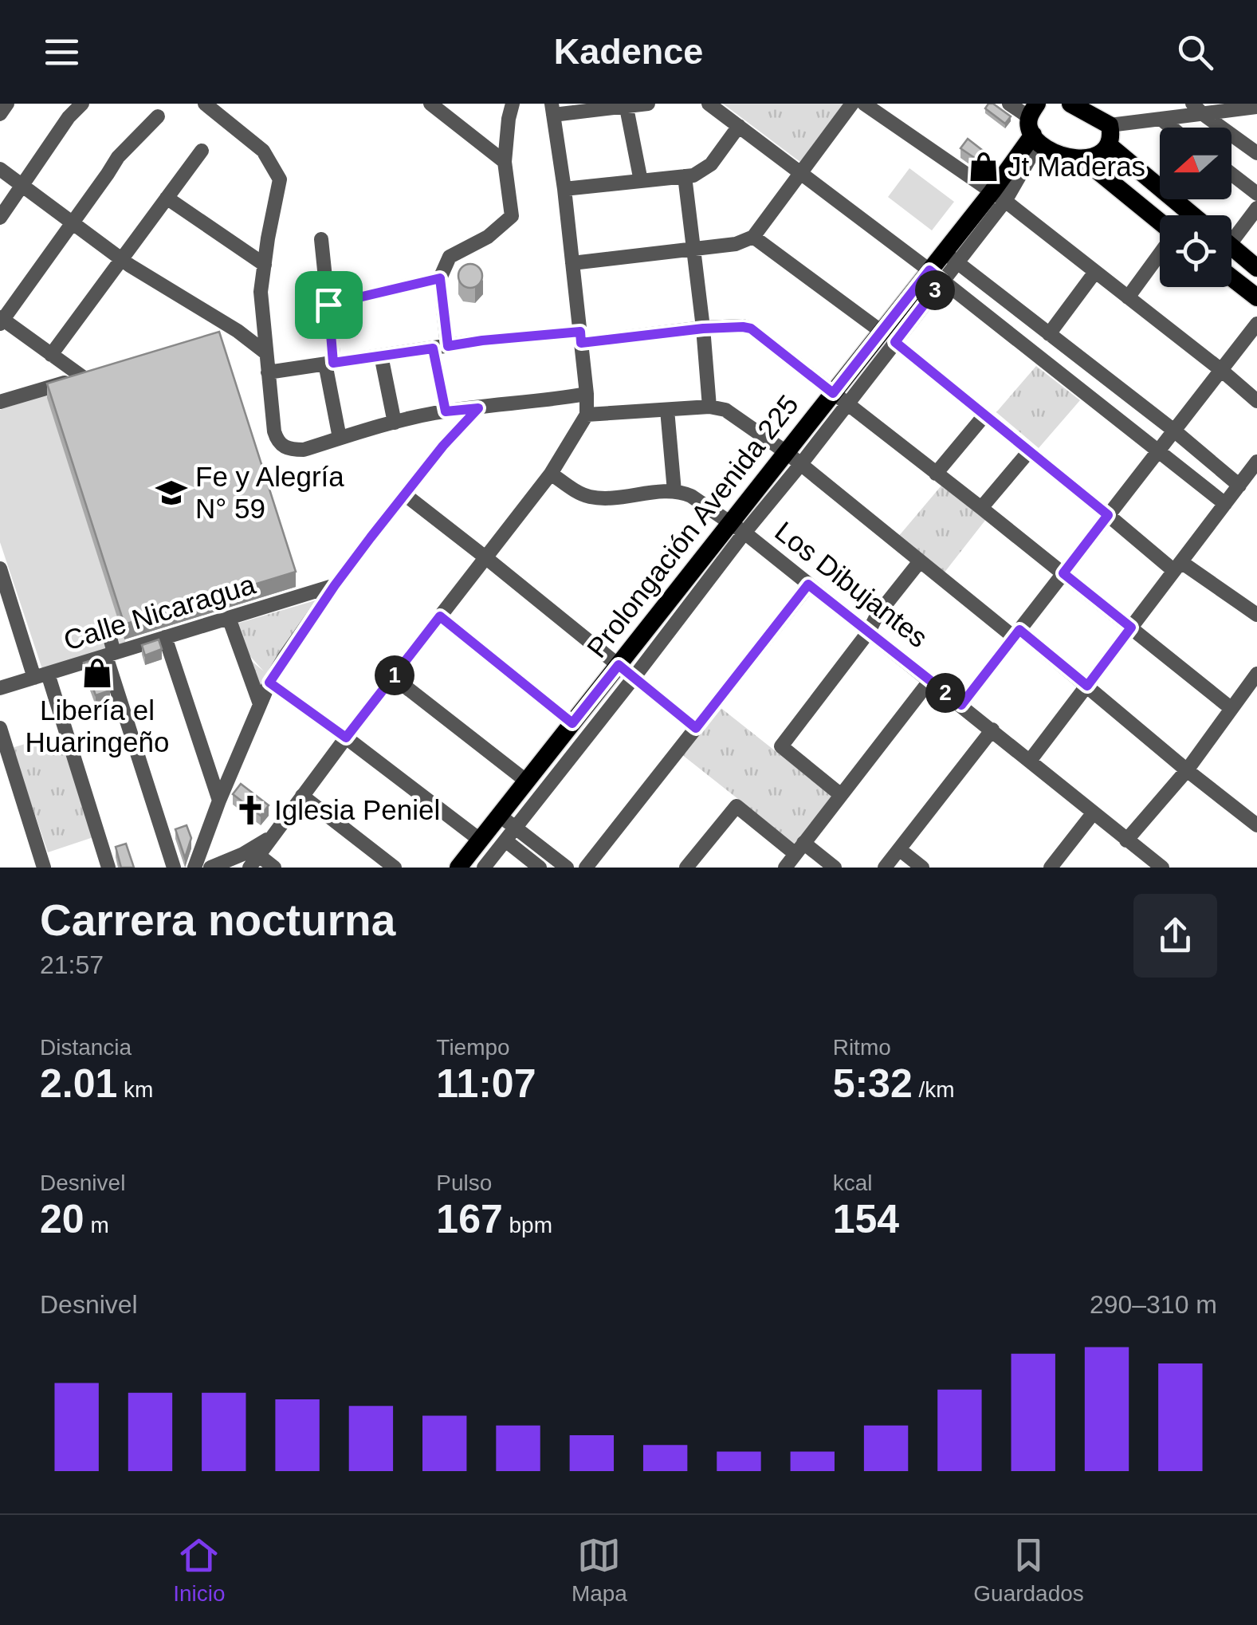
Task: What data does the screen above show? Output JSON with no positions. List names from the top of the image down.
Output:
{
  "streets": {
    "main road": ["Prolongación Avenida 225"],
    "street": ["Los Dibujantes", "Calle Nicaragua"]
  },
  "crossings": [
    ["Prolongación Avenida 225", "Los Dibujantes"]
  ],
  "places": {
    "shop": ["Jt Maderas", "Libería el Huaringeño"],
    "school or university": ["Fe y Alegría N° 59"],
    "church": ["Iglesia Peniel"]
  },
  "north": "left",
  "page": {
    "header": "Kadence",
    "pins": ["3", "1", "2"],
    "heading": ["Carrera nocturna", "21:57"],
    "stats": [
      ["Distancia", "2.01 km"],
      ["Tiempo", "11:07"],
      ["Ritmo", "5:32 /km"],
      ["Desnivel", "20 m"],
      ["Pulso", "167 bpm"],
      ["kcal", "154"]
    ],
    "chart": ["Desnivel", "290–310 m"],
    "tabs": ["Inicio", "Mapa", "Guardados"]
  }
}
